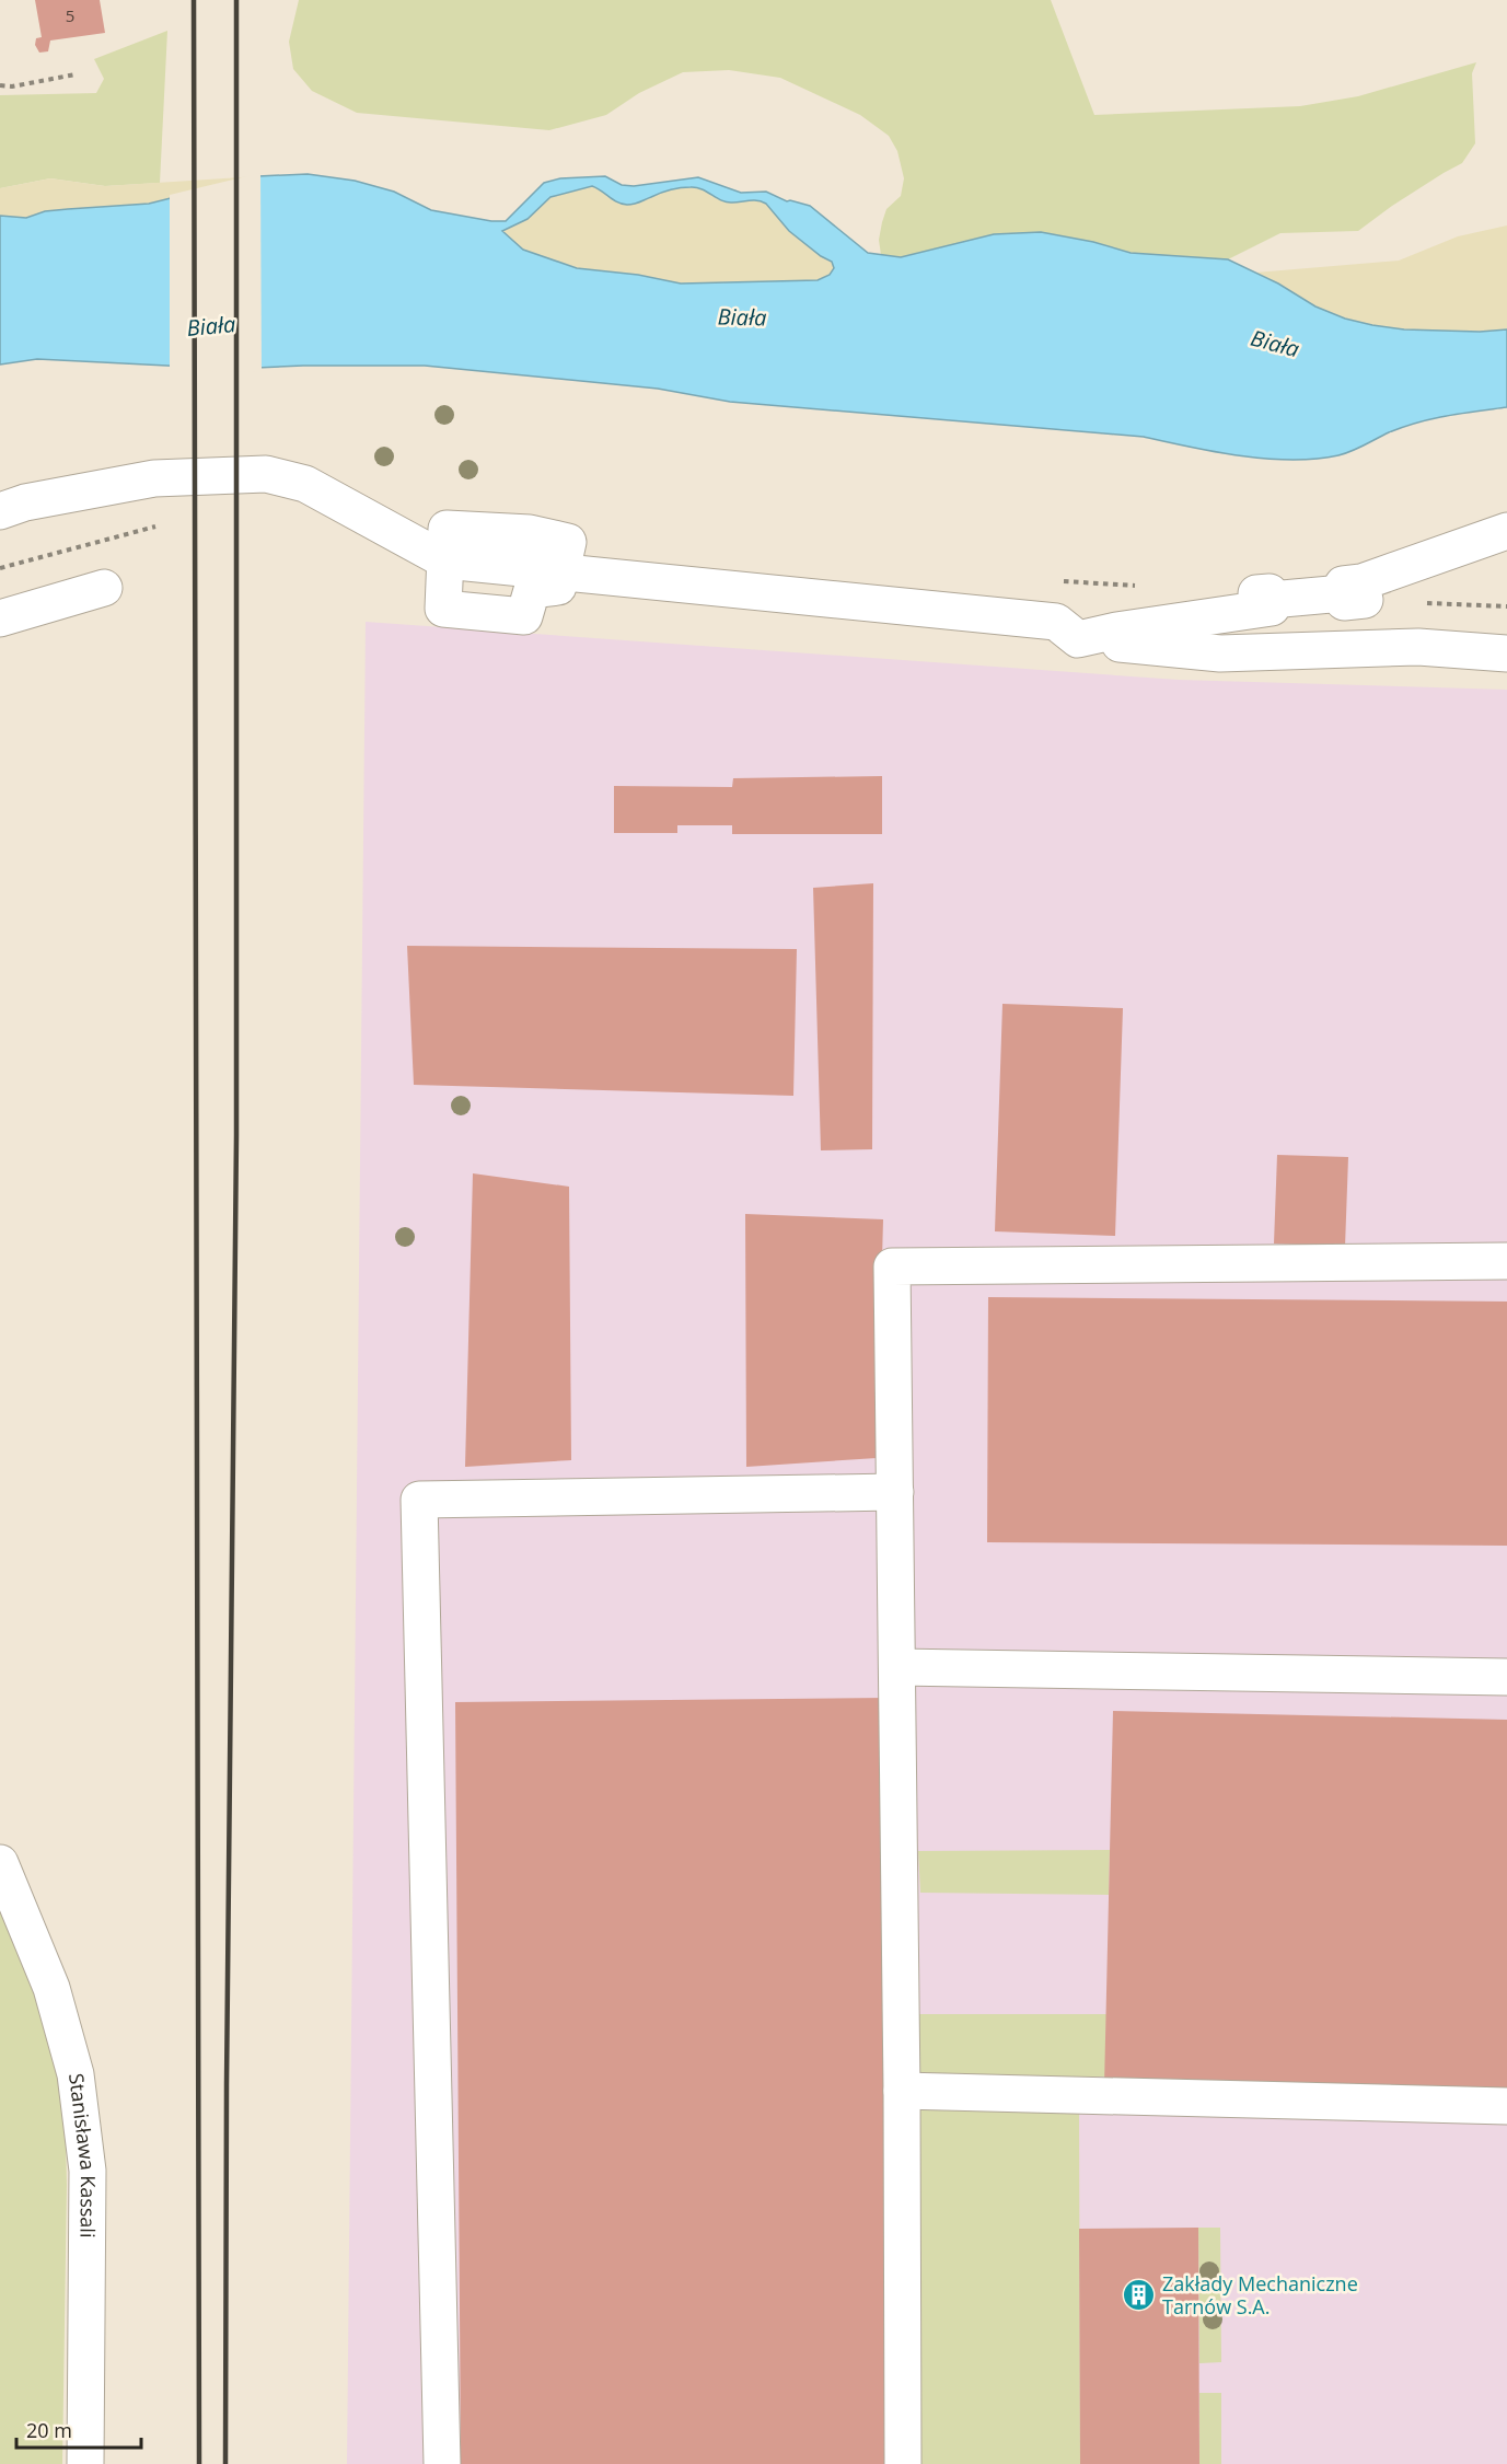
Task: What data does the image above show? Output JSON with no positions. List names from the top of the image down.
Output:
{
  "streets": {
    "street": ["Stanisława Kassali"]
  },
  "water": ["Biała"],
  "places": {
    "building": ["Zakłady Mechaniczne Tarnów S.A."]
  },
  "house_numbers": ["5"],
  "scale_bar": "20 m"
}
